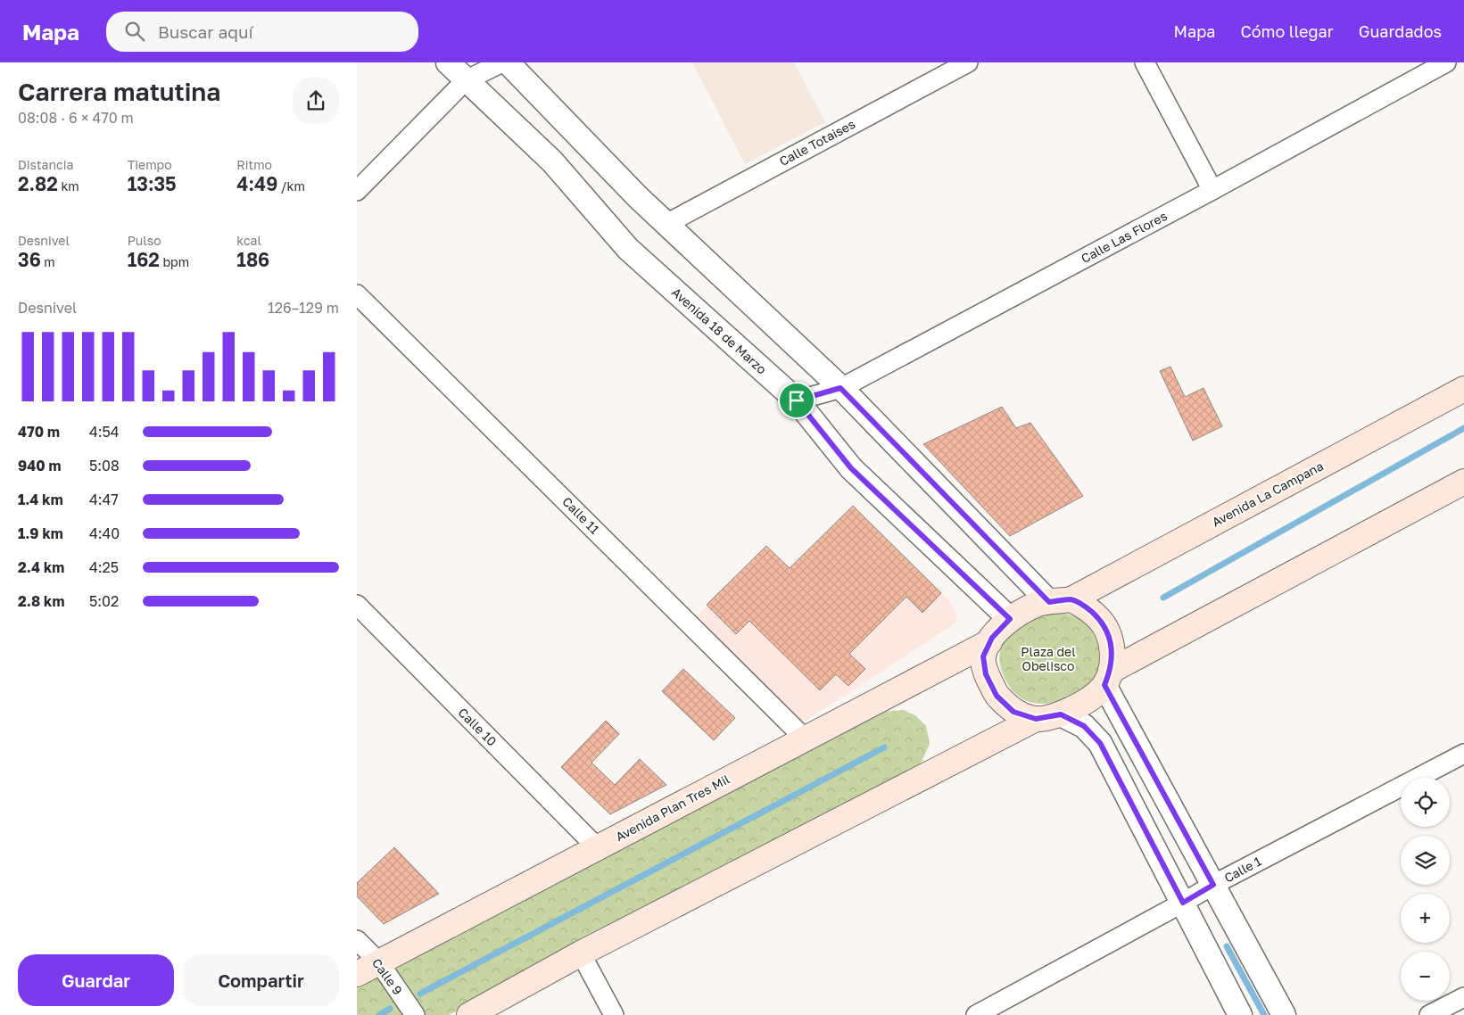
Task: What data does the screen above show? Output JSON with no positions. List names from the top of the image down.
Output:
{
  "streets": {
    "main road": ["Avenida La Campana", "Avenida Plan Tres Mil"],
    "street": [
      "Calle Totaises",
      "Calle Las Flores",
      "Avenida 18 de Marzo",
      "Calle 11",
      "Calle 10",
      "Calle 1",
      "Calle 9"
    ]
  },
  "crossings": [
    ["Calle Las Flores", "Avenida 18 de Marzo"],
    ["Avenida 18 de Marzo", "Avenida La Campana"],
    ["Avenida 18 de Marzo", "Avenida Plan Tres Mil"],
    ["Avenida La Campana", "Avenida Plan Tres Mil"],
    ["Calle 11", "Avenida Plan Tres Mil"],
    ["Calle 10", "Avenida Plan Tres Mil"],
    ["Avenida Plan Tres Mil", "Calle 9"]
  ],
  "parks": ["Plaza del Obelisco"],
  "page": {
    "header": "Mapa",
    "search": "Buscar aquí",
    "nav": ["Mapa", "Cómo llegar", "Guardados"],
    "heading": ["Carrera matutina", "08:08 · 6 × 470 m"],
    "stats": [
      ["Distancia", "2.82 km"],
      ["Tiempo", "13:35"],
      ["Ritmo", "4:49 /km"],
      ["Desnivel", "36 m"],
      ["Pulso", "162 bpm"],
      ["kcal", "186"]
    ],
    "chart": ["Desnivel", "126–129 m"],
    "list": [
      {
        "name": "470 m",
        "note": "4:54"
      },
      {
        "name": "940 m",
        "note": "5:08"
      },
      {
        "name": "1.4 km",
        "note": "4:47"
      },
      {
        "name": "1.9 km",
        "note": "4:40"
      },
      {
        "name": "2.4 km",
        "note": "4:25"
      },
      {
        "name": "2.8 km",
        "note": "5:02"
      }
    ],
    "map_buttons": ["+", "−"],
    "buttons": ["Guardar", "Compartir"]
  }
}
